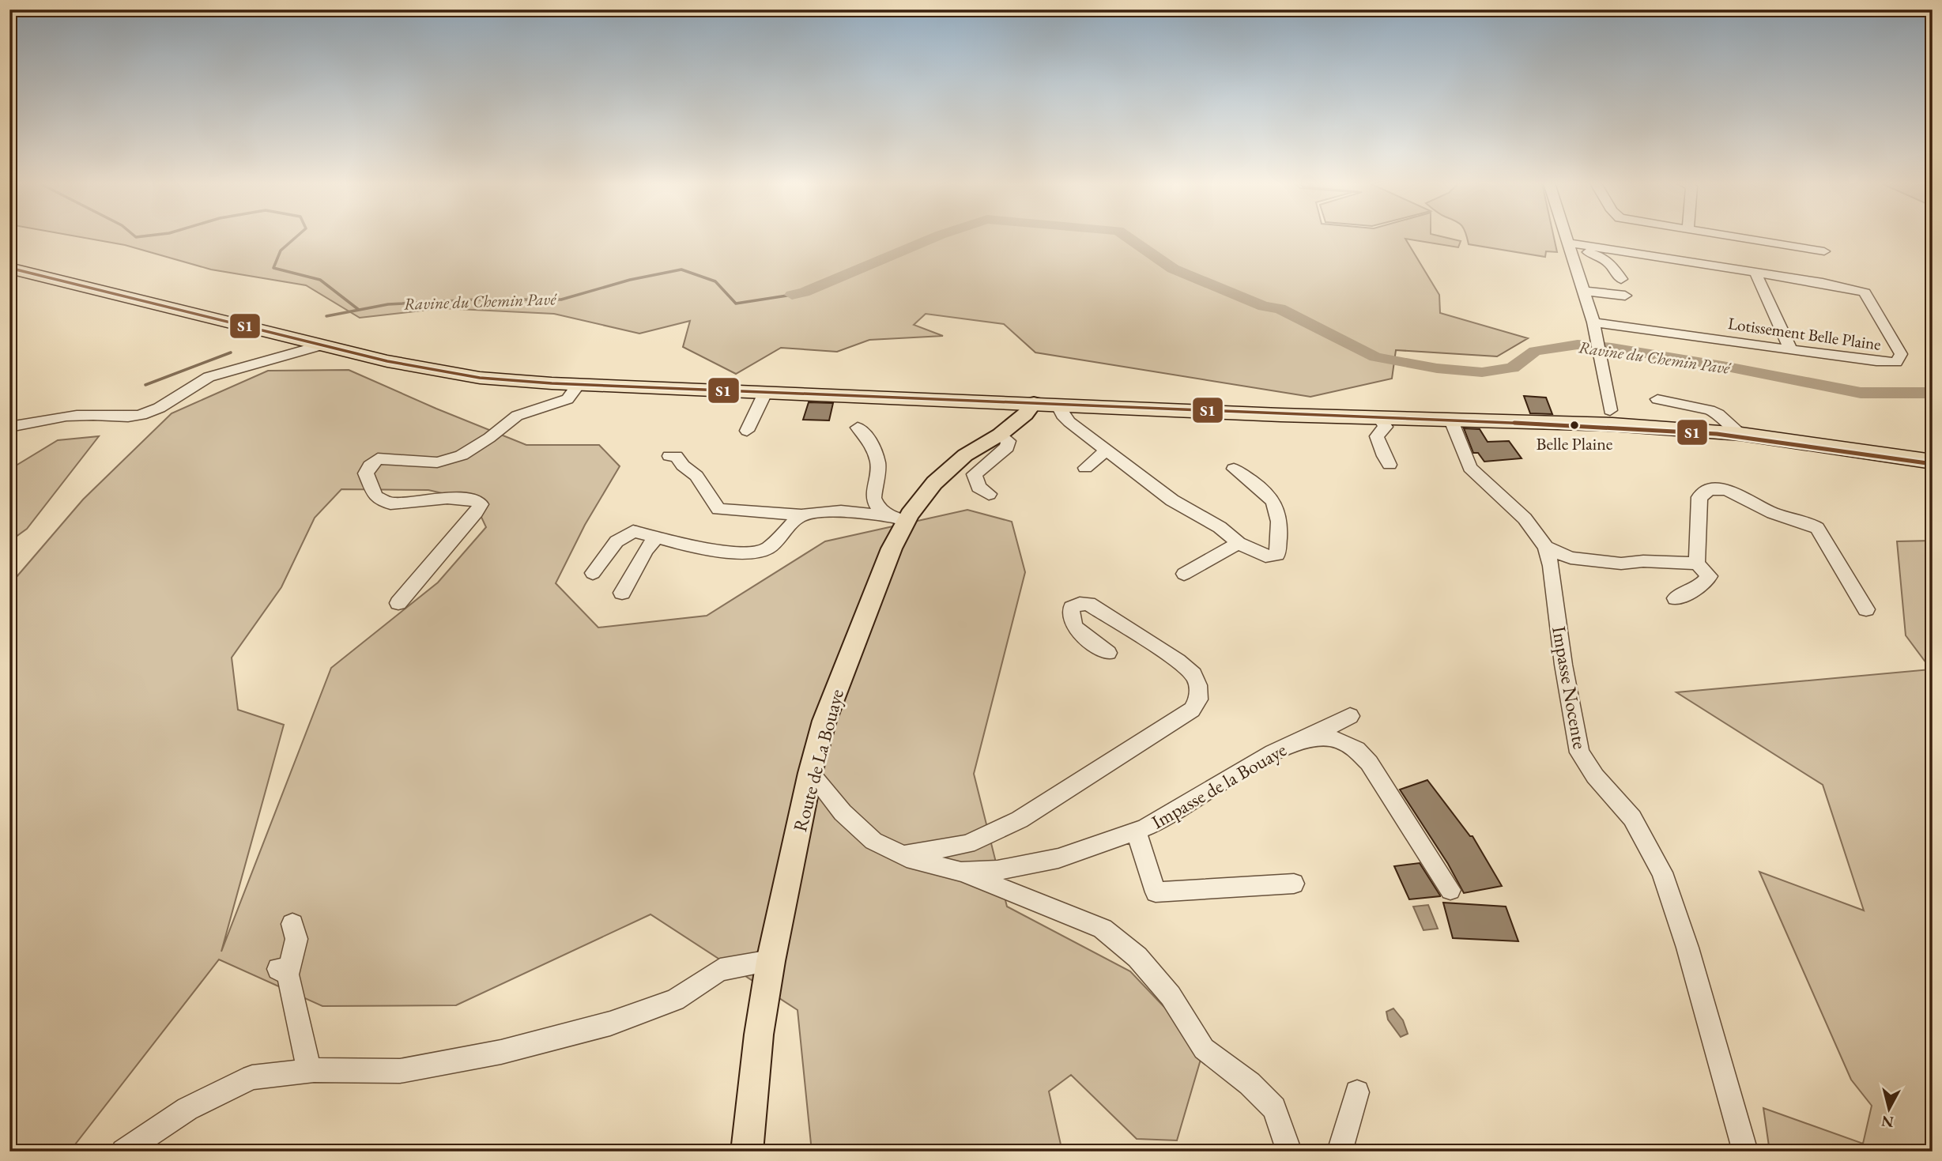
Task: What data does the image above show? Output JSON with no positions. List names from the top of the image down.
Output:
{
  "streets": {
    "main road": ["Route de La Bouaye"],
    "street": ["Lotissement Belle Plaine", "Impasse Nocente", "Impasse de la Bouaye"]
  },
  "crossings": [
    ["Route de La Bouaye", "Impasse de la Bouaye"]
  ],
  "water": ["Ravine du Chemin Pavé"],
  "places": ["Belle Plaine"],
  "lines": ["transit line S1"],
  "north": "bottom"
}
